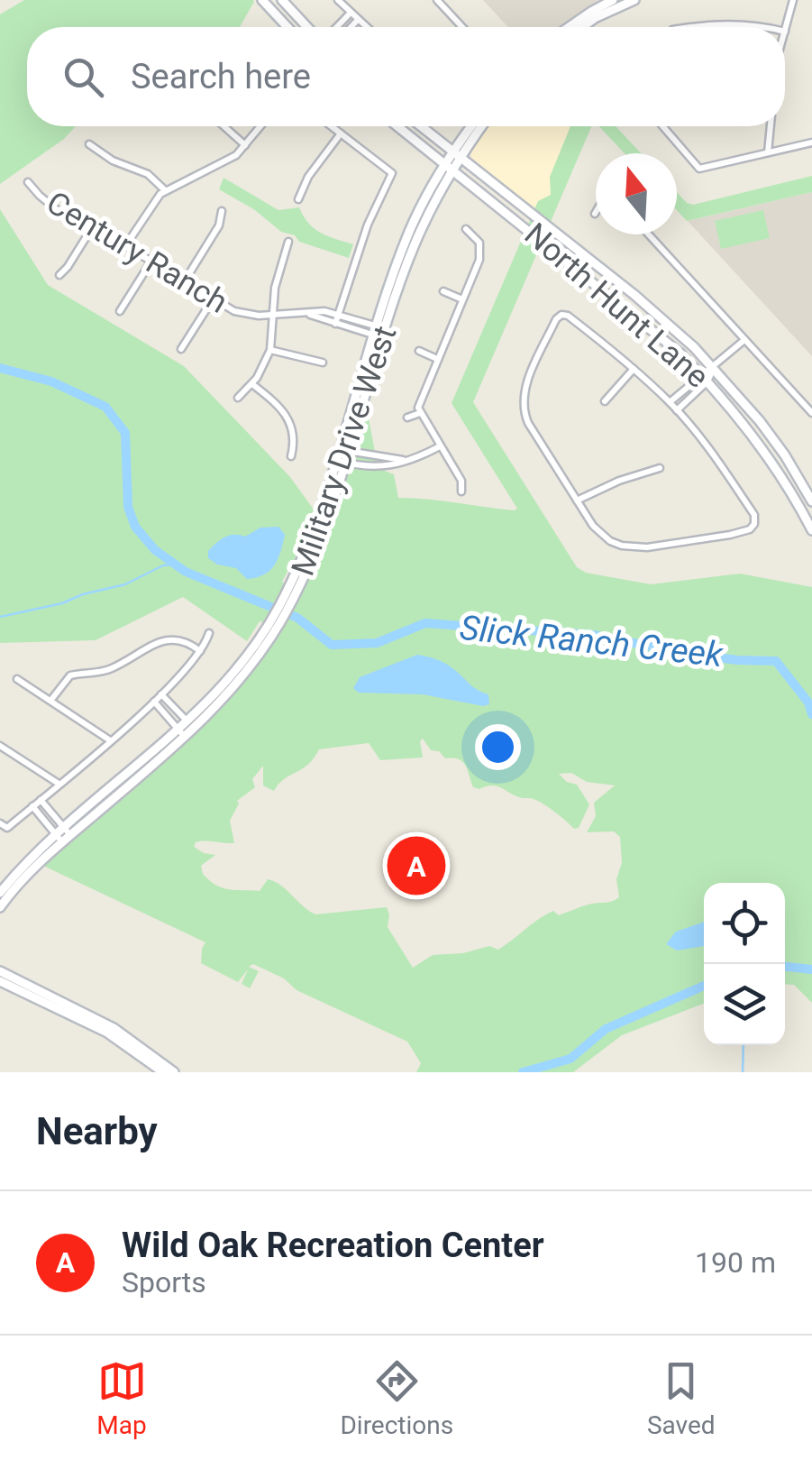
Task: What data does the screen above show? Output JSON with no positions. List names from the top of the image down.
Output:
{
  "streets": {
    "main road": ["North Hunt Lane", "Military Drive West"],
    "street": ["Century Ranch"]
  },
  "crossings": [
    ["Century Ranch", "Military Drive West"],
    ["North Hunt Lane", "Military Drive West"]
  ],
  "water": ["Slick Ranch Creek"],
  "north": "top",
  "page": {
    "search": "Search here",
    "pins": "A",
    "heading": "Nearby",
    "list": [
      {
        "mark": "A",
        "name": "Wild Oak Recreation Center",
        "note": "Sports",
        "value": "190 m"
      }
    ],
    "nav": ["Map", "Directions", "Saved"]
  }
}
